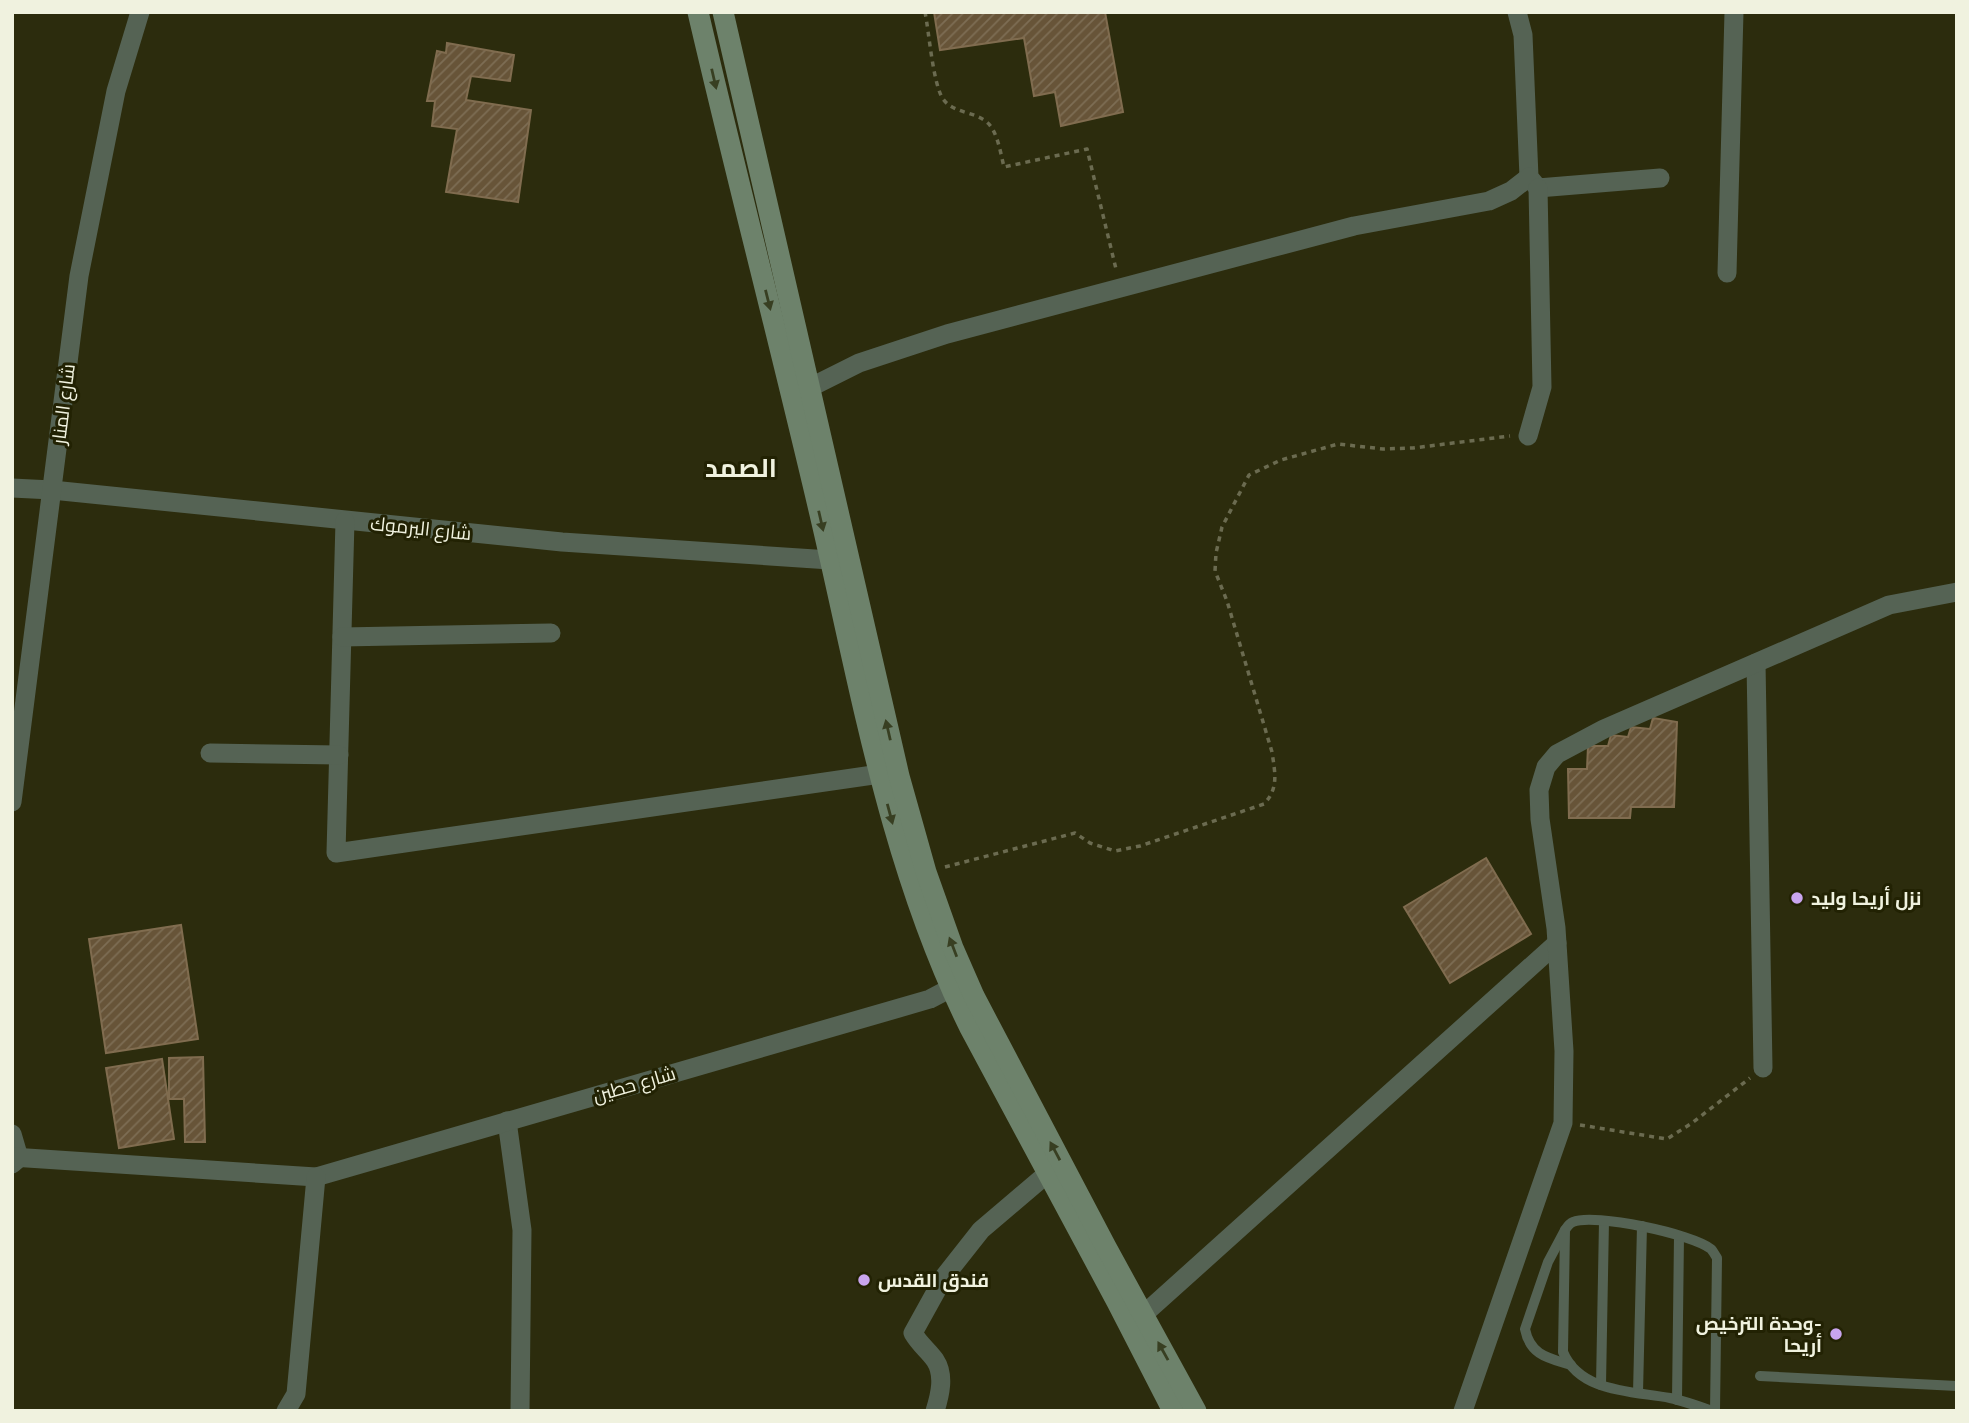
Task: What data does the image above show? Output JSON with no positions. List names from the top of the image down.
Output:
{
  "streets": {
    "street": ["شارع المنار", "شارع اليرموك", "شارع حطين"]
  },
  "crossings": [
    ["شارع المنار", "شارع اليرموك"]
  ],
  "districts": ["الصمد"],
  "places": ["نزل أريحا وليد", "فندق القدس", "وحدة الترخيص- أريحا"]
}
